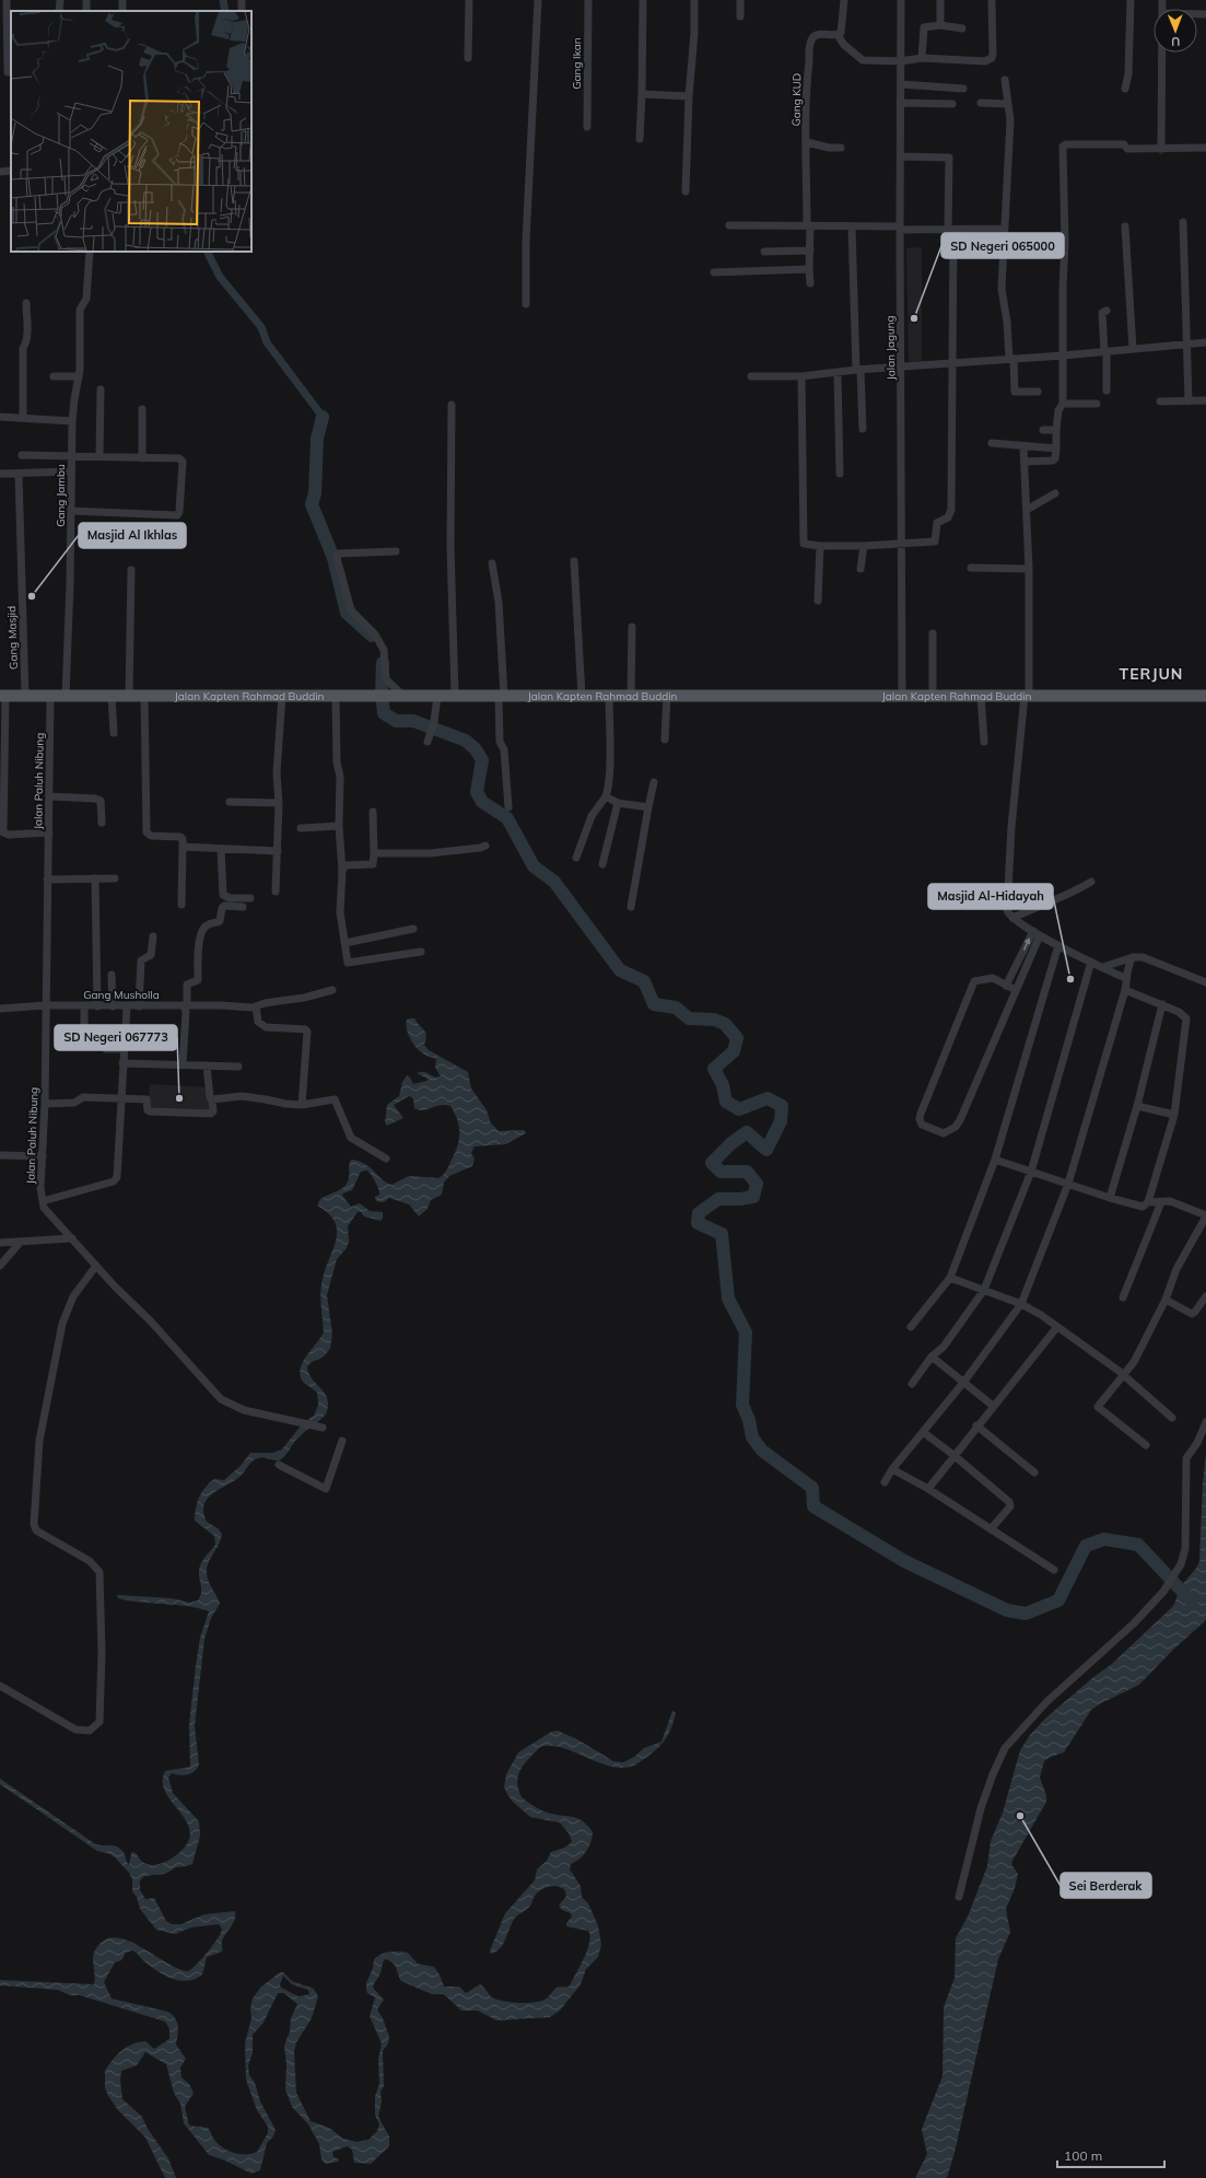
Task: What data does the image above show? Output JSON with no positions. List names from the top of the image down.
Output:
{
  "streets": {
    "main road": ["Jalan Kapten Rahmad Buddin"],
    "street": [
      "Gang Ikan",
      "Gang KUD",
      "Jalan Jagung",
      "Gang Jambu",
      "Gang Masjid",
      "Jalan Paluh Nibung",
      "Gang Musholla"
    ]
  },
  "crossings": [
    ["Jalan Jagung", "Jalan Kapten Rahmad Buddin"],
    ["Gang Jambu", "Jalan Kapten Rahmad Buddin"],
    ["Gang Masjid", "Jalan Kapten Rahmad Buddin"],
    ["Jalan Kapten Rahmad Buddin", "Jalan Paluh Nibung"],
    ["Jalan Paluh Nibung", "Gang Musholla"]
  ],
  "districts": ["TERJUN"],
  "places": [
    "SD Negeri 065000",
    "Masjid Al Ikhlas",
    "Masjid Al-Hidayah",
    "SD Negeri 067773",
    "Sei Berderak"
  ],
  "scale_bar": "100 m",
  "north": "bottom"
}
